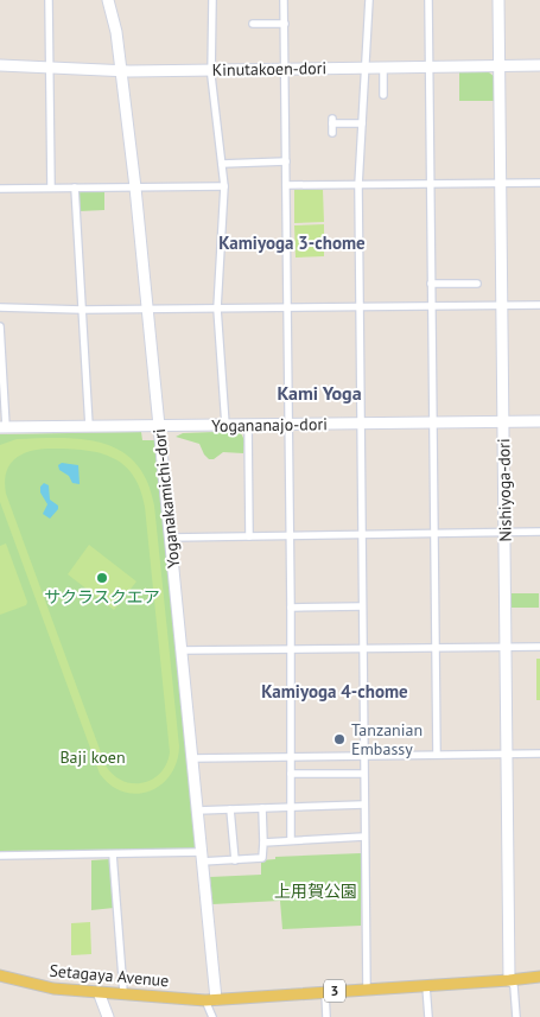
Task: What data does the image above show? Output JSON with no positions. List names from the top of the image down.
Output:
{
  "streets": {
    "main road": ["Setagaya Avenue", "3"],
    "street": [
      "Kinutakoen-dori",
      "Yogananajo-dori",
      "Nishiyoga-dori",
      "Yoganakamichi-dori"
    ]
  },
  "crossings": [
    ["Kinutakoen-dori", "Nishiyoga-dori"],
    ["Kinutakoen-dori", "Yoganakamichi-dori"],
    ["Yogananajo-dori", "Nishiyoga-dori"],
    ["Yogananajo-dori", "Yoganakamichi-dori"],
    ["Nishiyoga-dori", "3"],
    ["Yoganakamichi-dori", "Setagaya Avenue"],
    ["Yoganakamichi-dori", "3"],
    ["Setagaya Avenue", "3"]
  ],
  "districts": ["Kamiyoga 3-chome", "Kami Yoga", "Kamiyoga 4-chome"],
  "parks": ["Baji koen", "上用賀公園"],
  "places": ["サクラスクエア", "Tanzanian Embassy"]
}
